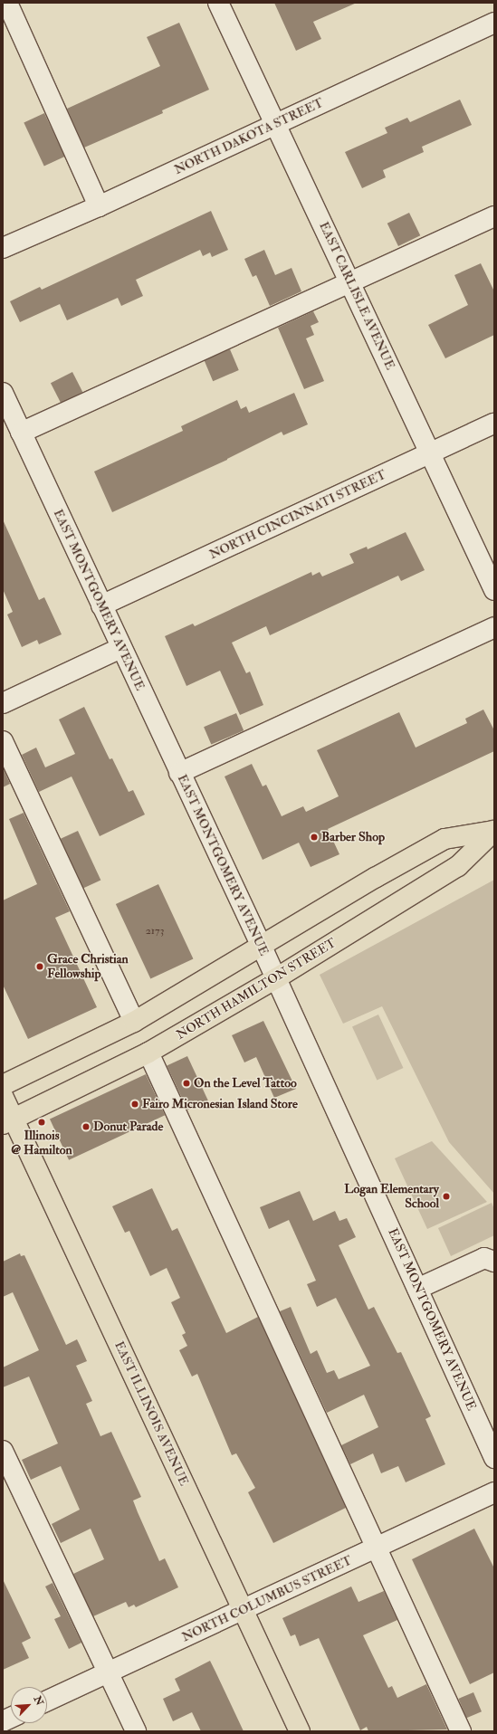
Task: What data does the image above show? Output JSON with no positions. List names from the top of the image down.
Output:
{
  "streets": {
    "main road": ["NORTH HAMILTON STREET", "EAST ILLINOIS AVENUE"],
    "street": [
      "NORTH DAKOTA STREET",
      "EAST CARLISLE AVENUE",
      "NORTH CINCINNATI STREET",
      "EAST MONTGOMERY AVENUE",
      "NORTH COLUMBUS STREET"
    ]
  },
  "crossings": [
    ["NORTH DAKOTA STREET", "EAST CARLISLE AVENUE"],
    ["EAST CARLISLE AVENUE", "NORTH CINCINNATI STREET"],
    ["NORTH CINCINNATI STREET", "EAST MONTGOMERY AVENUE"],
    ["EAST MONTGOMERY AVENUE", "NORTH HAMILTON STREET"],
    ["NORTH HAMILTON STREET", "EAST ILLINOIS AVENUE"],
    ["EAST ILLINOIS AVENUE", "NORTH COLUMBUS STREET"]
  ],
  "places": [
    "Barber Shop",
    "Grace Christian Fellowship",
    "On the Level Tattoo",
    "Fairo Micronesian Island Store",
    "Illinois @ Hamilton",
    "Donut Parade",
    "Logan Elementary School"
  ],
  "house_numbers": ["2173"],
  "north": "top right"
}
